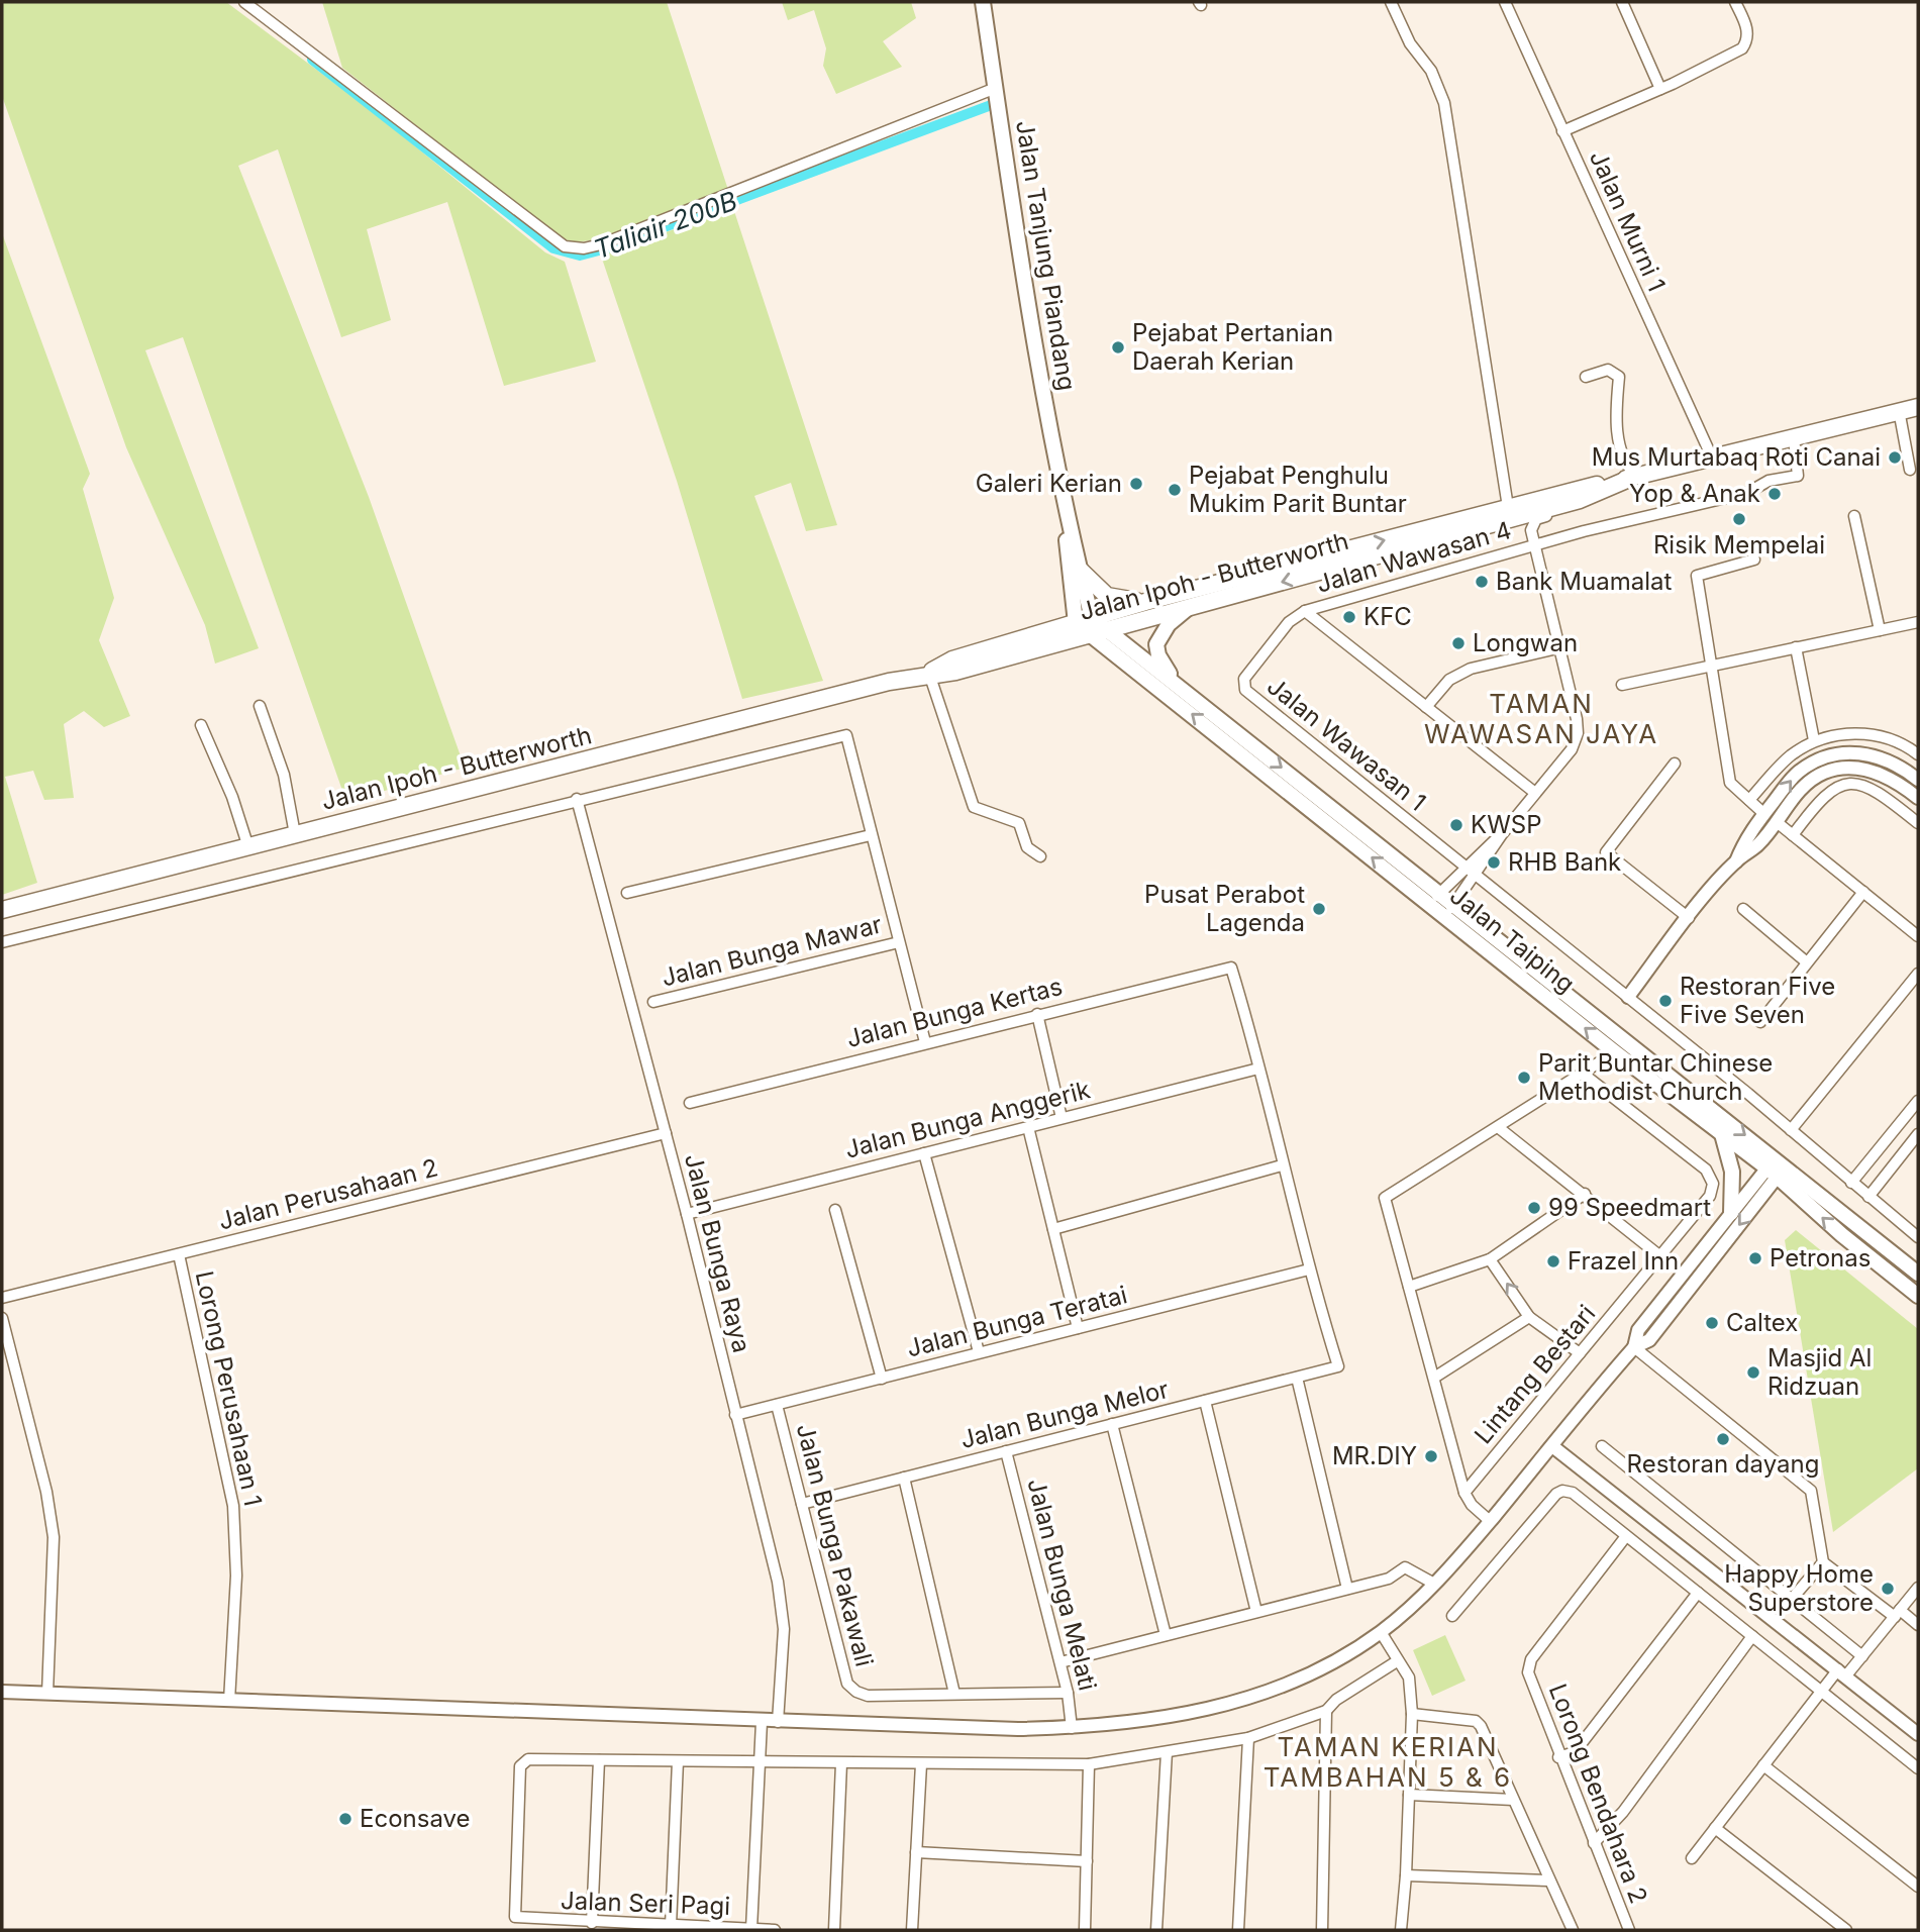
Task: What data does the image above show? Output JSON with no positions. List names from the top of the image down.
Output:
{
  "streets": {
    "highway": ["Jalan Ipoh - Butterworth"],
    "main road": ["Jalan Tanjung Piandang", "Jalan Taiping"],
    "street": [
      "Jalan Murni 1",
      "Jalan Wawasan 4",
      "Jalan Wawasan 1",
      "Jalan Bunga Mawar",
      "Jalan Bunga Kertas",
      "Jalan Bunga Anggerik",
      "Jalan Perusahaan 2",
      "Jalan Bunga Raya",
      "Jalan Bunga Teratai",
      "Lintang Bestari",
      "Lorong Perusahaan 1",
      "Jalan Bunga Melor",
      "Jalan Bunga Pakawali",
      "Jalan Bunga Melati",
      "Lorong Bendahara 2",
      "Jalan Seri Pagi"
    ]
  },
  "crossings": [
    ["Jalan Murni 1", "Jalan Ipoh - Butterworth"],
    ["Jalan Tanjung Piandang", "Jalan Ipoh - Butterworth"],
    ["Jalan Tanjung Piandang", "Jalan Taiping"],
    ["Jalan Wawasan 4", "Jalan Ipoh - Butterworth"],
    ["Jalan Wawasan 4", "Jalan Wawasan 1"],
    ["Jalan Ipoh - Butterworth", "Jalan Taiping"],
    ["Jalan Bunga Kertas", "Jalan Bunga Anggerik"],
    ["Jalan Bunga Anggerik", "Jalan Bunga Raya"],
    ["Jalan Perusahaan 2", "Jalan Bunga Raya"],
    ["Jalan Perusahaan 2", "Lorong Perusahaan 1"],
    ["Jalan Bunga Raya", "Jalan Bunga Teratai"],
    ["Jalan Bunga Teratai", "Jalan Bunga Melor"],
    ["Jalan Bunga Teratai", "Jalan Bunga Pakawali"],
    ["Jalan Bunga Melor", "Jalan Bunga Pakawali"],
    ["Jalan Bunga Melor", "Jalan Bunga Melati"],
    ["Jalan Bunga Pakawali", "Jalan Bunga Melati"]
  ],
  "districts": ["TAMAN WAWASAN JAYA", "TAMAN KERIAN TAMBAHAN 5 & 6"],
  "water": ["Taliair 200B"],
  "places": [
    "Pejabat Pertanian Daerah Kerian",
    "Mus Murtabaq Roti Canai",
    "Galeri Kerian",
    "Pejabat Penghulu Mukim Parit Buntar",
    "Yop & Anak",
    "Risik Mempelai",
    "Bank Muamalat",
    "KFC",
    "Longwan",
    "KWSP",
    "RHB Bank",
    "Pusat Perabot Lagenda",
    "Restoran Five Five Seven",
    "Parit Buntar Chinese Methodist Church",
    "99 Speedmart",
    "Petronas",
    "Frazel Inn",
    "Caltex",
    "Masjid Al Ridzuan",
    "Restoran dayang",
    "MR.DIY",
    "Happy Home Superstore",
    "Econsave"
  ]
}
